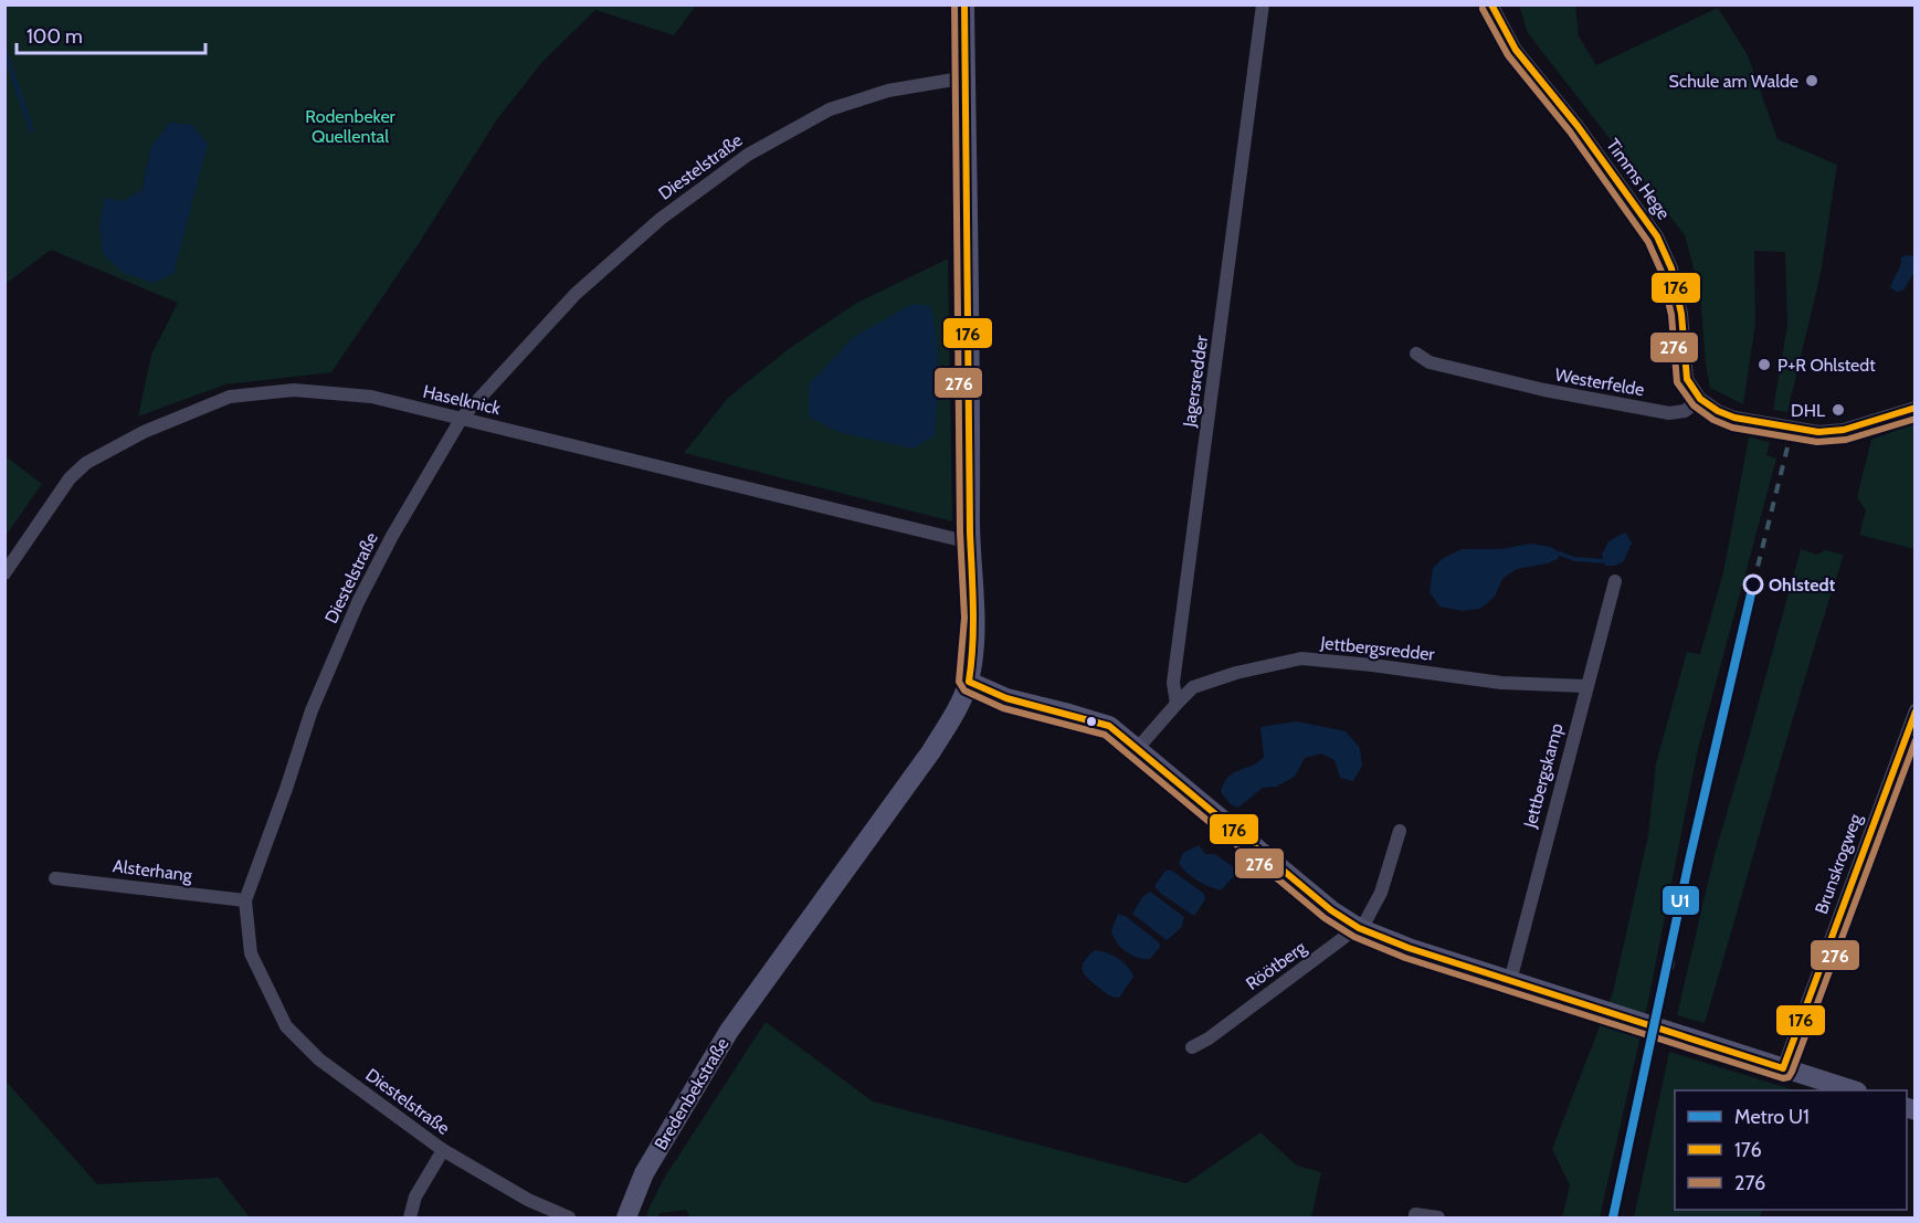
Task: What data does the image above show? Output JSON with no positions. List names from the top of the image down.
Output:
{
  "streets": {
    "street": [
      "Diestelstraße",
      "Timms Hege",
      "Jagersredder",
      "Westerfelde",
      "Haselknick",
      "Jettbergsredder",
      "Jettbergskamp",
      "Brunskrogweg",
      "Alsterhang",
      "Röötberg",
      "Bredenbekstraße"
    ]
  },
  "crossings": [
    ["Diestelstraße", "Haselknick"],
    ["Diestelstraße", "Alsterhang"],
    ["Diestelstraße", "Bredenbekstraße"],
    ["Timms Hege", "Westerfelde"],
    ["Jagersredder", "Jettbergsredder"],
    ["Haselknick", "Bredenbekstraße"],
    ["Jettbergsredder", "Jettbergskamp"]
  ],
  "parks": ["Rodenbeker Quellental"],
  "places": [
    "Schule am Walde",
    "P+R Ohlstedt",
    "DHL",
    "Ohlstedt"
  ],
  "lines": ["transit line 176", "transit line 276", "metro line U1"],
  "legend": ["Metro U1", "176", "276"],
  "scale_bar": "100 m"
}
